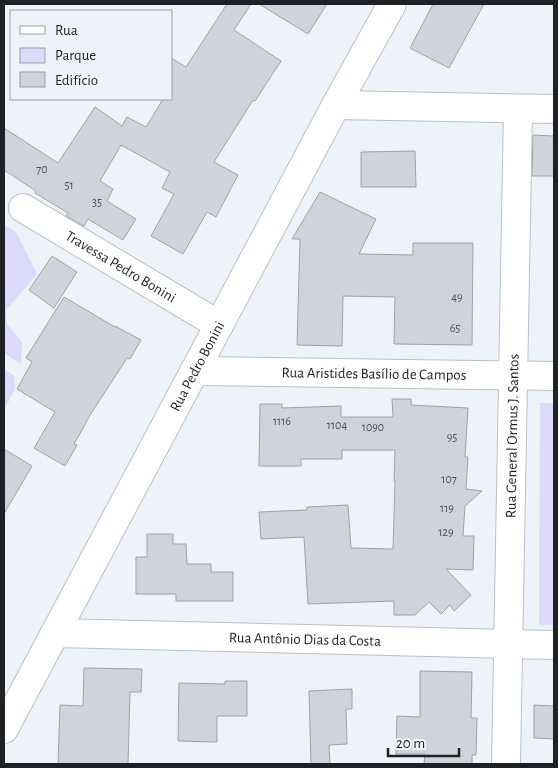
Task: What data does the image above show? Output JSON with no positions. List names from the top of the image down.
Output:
{
  "streets": {
    "street": [
      "Travessa Pedro Bonini",
      "Rua Pedro Bonini",
      "Rua Aristides Basílio de Campos",
      "Rua General Ormus J. Santos",
      "Rua Antônio Dias da Costa"
    ]
  },
  "crossings": [
    ["Travessa Pedro Bonini", "Rua Pedro Bonini"],
    ["Rua Pedro Bonini", "Rua Aristides Basílio de Campos"],
    ["Rua Pedro Bonini", "Rua Antônio Dias da Costa"],
    ["Rua Aristides Basílio de Campos", "Rua General Ormus J. Santos"],
    ["Rua General Ormus J. Santos", "Rua Antônio Dias da Costa"]
  ],
  "house_numbers": [
    "70",
    "51",
    "35",
    "49",
    "65",
    "1116",
    "1104",
    "1090",
    "95",
    "107",
    "119",
    "129"
  ],
  "legend": ["Rua", "Parque", "Edifício"],
  "scale_bar": "20 m"
}
